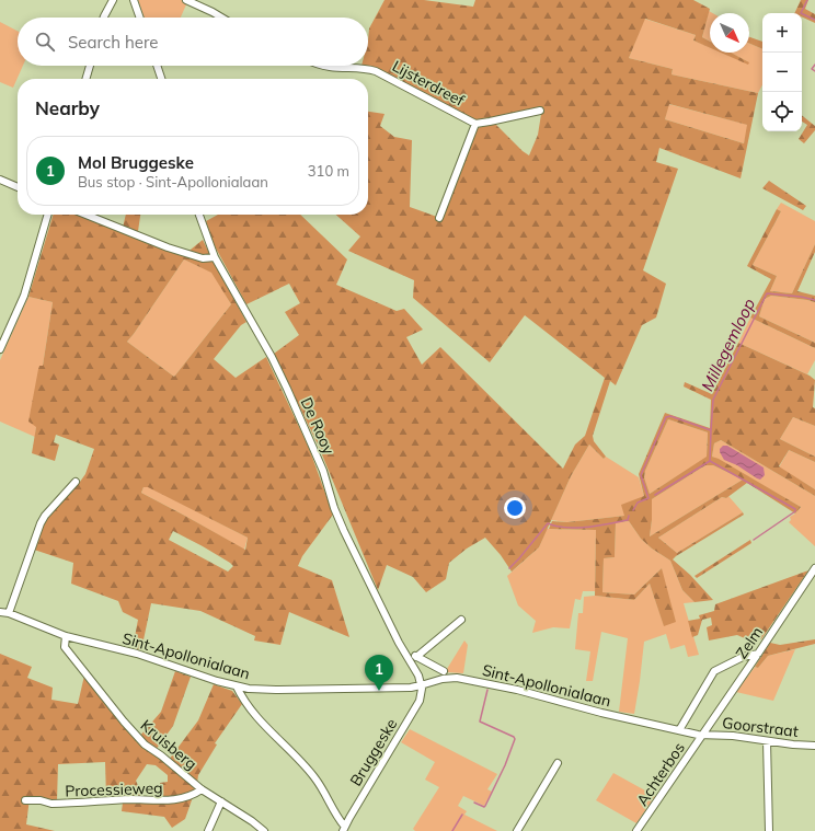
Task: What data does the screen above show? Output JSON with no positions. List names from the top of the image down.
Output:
{
  "streets": {
    "street": [
      "Lijsterdreef",
      "De Rooy",
      "Zelm",
      "Sint-Apollonialaan",
      "Goorstraat",
      "Kruisberg",
      "Bruggeske",
      "Achterbos",
      "Processieweg"
    ]
  },
  "crossings": [
    ["De Rooy", "Sint-Apollonialaan"],
    ["De Rooy", "Bruggeske"],
    ["Zelm", "Sint-Apollonialaan"],
    ["Zelm", "Goorstraat"],
    ["Zelm", "Achterbos"],
    ["Sint-Apollonialaan", "Goorstraat"],
    ["Sint-Apollonialaan", "Kruisberg"],
    ["Sint-Apollonialaan", "Bruggeske"],
    ["Sint-Apollonialaan", "Achterbos"],
    ["Goorstraat", "Achterbos"],
    ["Kruisberg", "Processieweg"]
  ],
  "water": ["Millegemloop"],
  "north": "bottom right",
  "page": {
    "map_buttons": ["+", "−"],
    "search": "Search here",
    "heading": "Nearby",
    "list": [
      {
        "mark": "1",
        "name": "Mol Bruggeske",
        "note": "Bus stop · Sint-Apollonialaan",
        "value": "310 m"
      }
    ],
    "pins": "1"
  }
}
